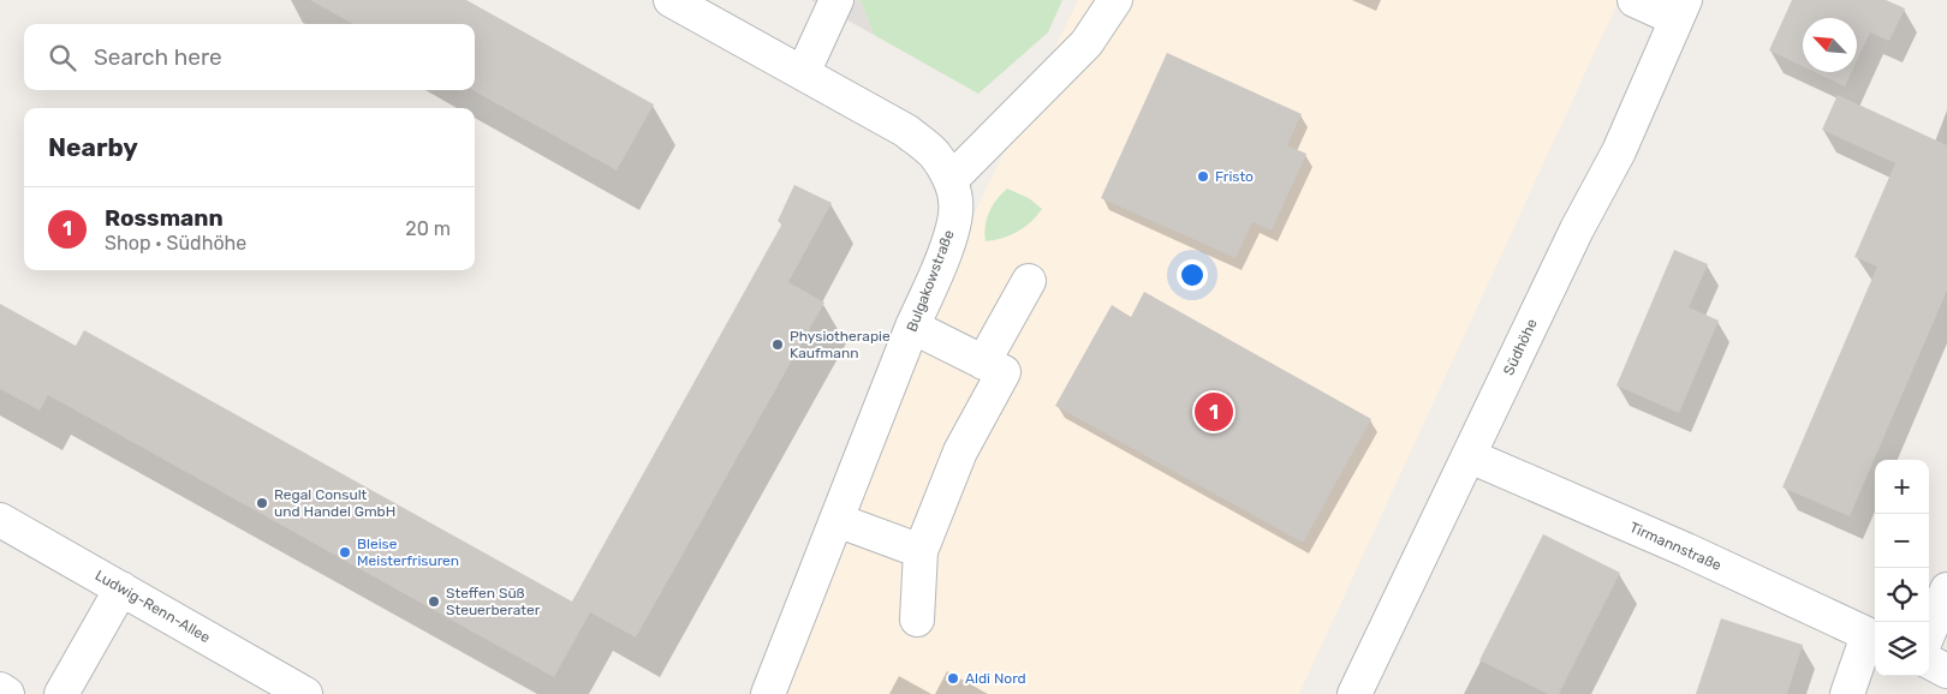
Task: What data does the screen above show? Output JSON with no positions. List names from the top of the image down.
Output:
{
  "streets": {
    "street": [
      "Bulgakowstraße",
      "Südhöhe",
      "Tirmannstraße",
      "Ludwig-Renn-Allee"
    ]
  },
  "crossings": [
    ["Südhöhe", "Tirmannstraße"]
  ],
  "places": [
    "Fristo",
    "Physiotherapie Kaufmann",
    "Regal Consult und Handel GmbH",
    "Bleise Meisterfrisuren",
    "Steffen Süß Steuerberater",
    "Aldi Nord"
  ],
  "north": "top left",
  "page": {
    "search": "Search here",
    "heading": "Nearby",
    "list": [
      {
        "mark": "1",
        "name": "Rossmann",
        "note": "Shop · Südhöhe",
        "value": "20 m"
      }
    ],
    "pins": "1",
    "map_buttons": ["+", "−"]
  }
}
